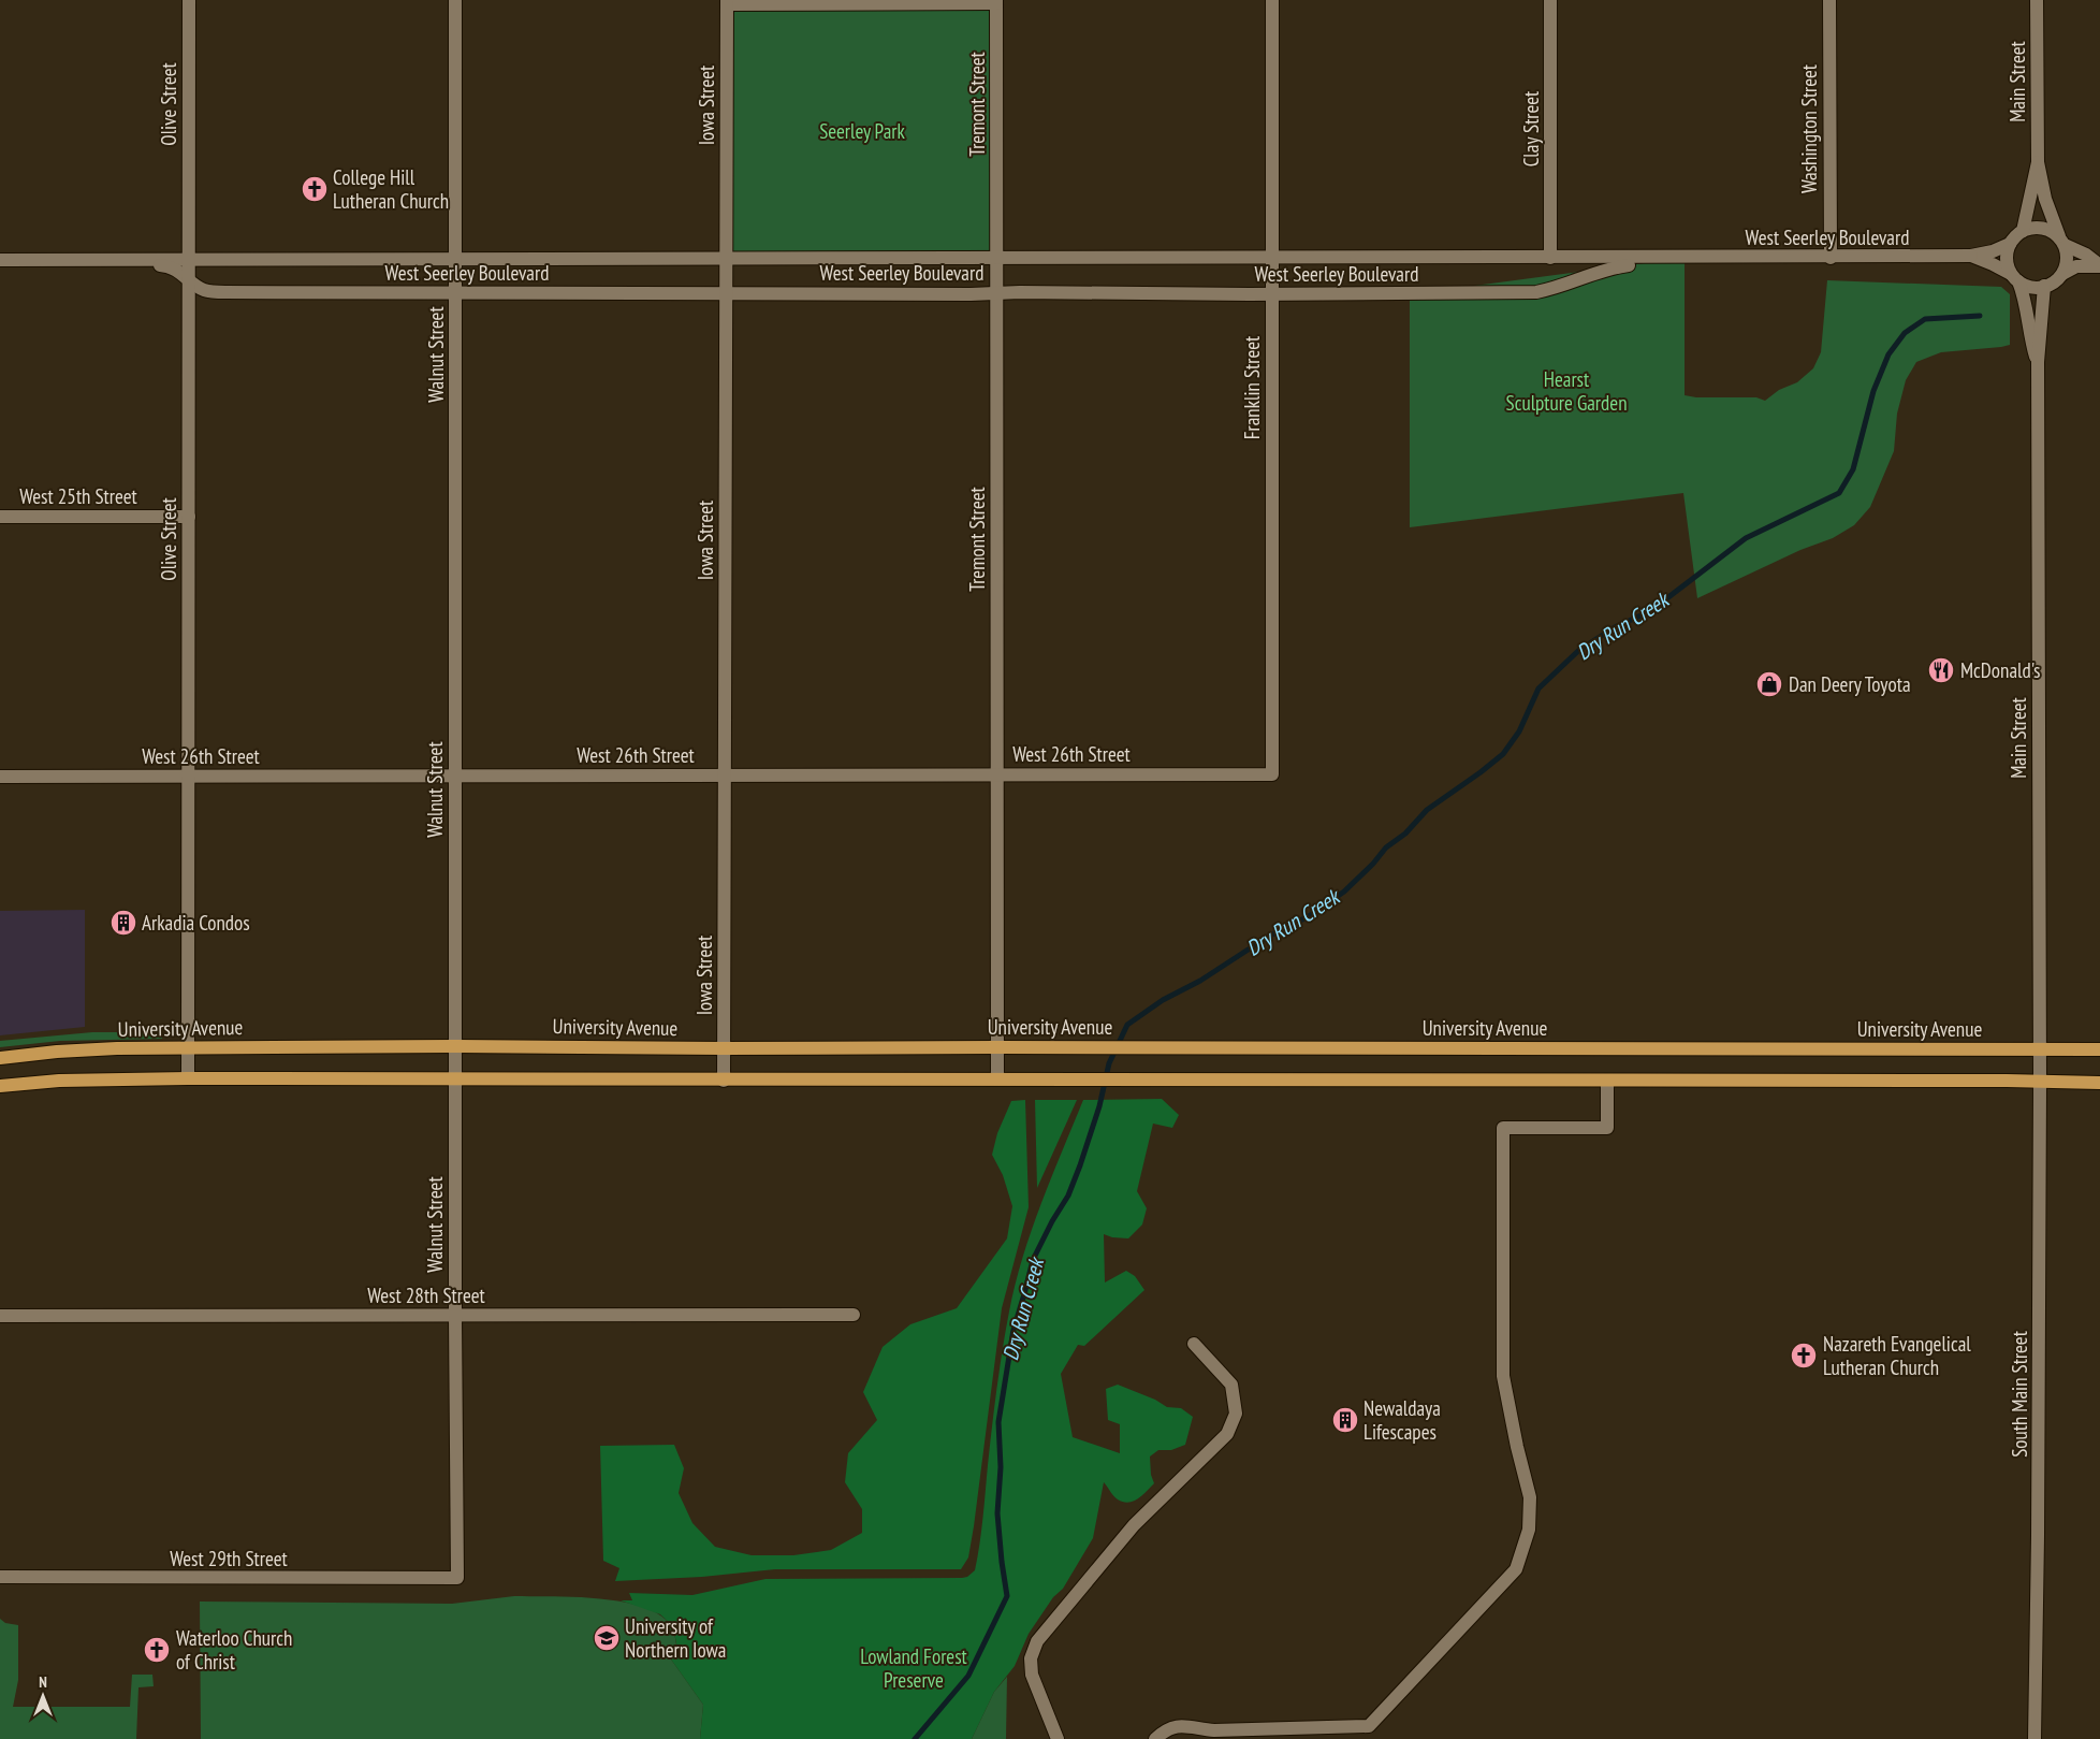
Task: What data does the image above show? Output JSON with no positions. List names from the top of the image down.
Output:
{
  "streets": {
    "main road": ["University Avenue"],
    "street": [
      "Main Street",
      "Olive Street",
      "Tremont Street",
      "Iowa Street",
      "Clay Street",
      "Washington Street",
      "West Seerley Boulevard",
      "Walnut Street",
      "Franklin Street",
      "West 25th Street",
      "West 26th Street",
      "West 28th Street",
      "South Main Street",
      "West 29th Street"
    ]
  },
  "crossings": [
    ["Main Street", "West Seerley Boulevard"],
    ["Main Street", "University Avenue"],
    ["Main Street", "South Main Street"],
    ["Olive Street", "West Seerley Boulevard"],
    ["Olive Street", "West 25th Street"],
    ["Olive Street", "West 26th Street"],
    ["Olive Street", "University Avenue"],
    ["Tremont Street", "West Seerley Boulevard"],
    ["Tremont Street", "West 26th Street"],
    ["Tremont Street", "University Avenue"],
    ["Iowa Street", "West Seerley Boulevard"],
    ["Iowa Street", "West 26th Street"],
    ["Iowa Street", "University Avenue"],
    ["Clay Street", "West Seerley Boulevard"],
    ["Washington Street", "West Seerley Boulevard"],
    ["West Seerley Boulevard", "Walnut Street"],
    ["West Seerley Boulevard", "Franklin Street"],
    ["Walnut Street", "West 26th Street"],
    ["Walnut Street", "University Avenue"],
    ["Walnut Street", "West 28th Street"],
    ["Walnut Street", "West 29th Street"],
    ["Franklin Street", "West 26th Street"],
    ["University Avenue", "South Main Street"]
  ],
  "water": ["Dry Run Creek"],
  "parks": ["Seerley Park", "Hearst Sculpture Garden", "Lowland Forest Preserve"],
  "places": {
    "church": ["College Hill Lutheran Church", "Nazareth Evangelical Lutheran Church", "Waterloo Church of Christ"],
    "restaurant": ["McDonald's"],
    "shop": ["Dan Deery Toyota"],
    "building": ["Arkadia Condos", "Newaldaya Lifescapes"],
    "school or university": ["University of Northern Iowa"]
  },
  "north": "top"
}
